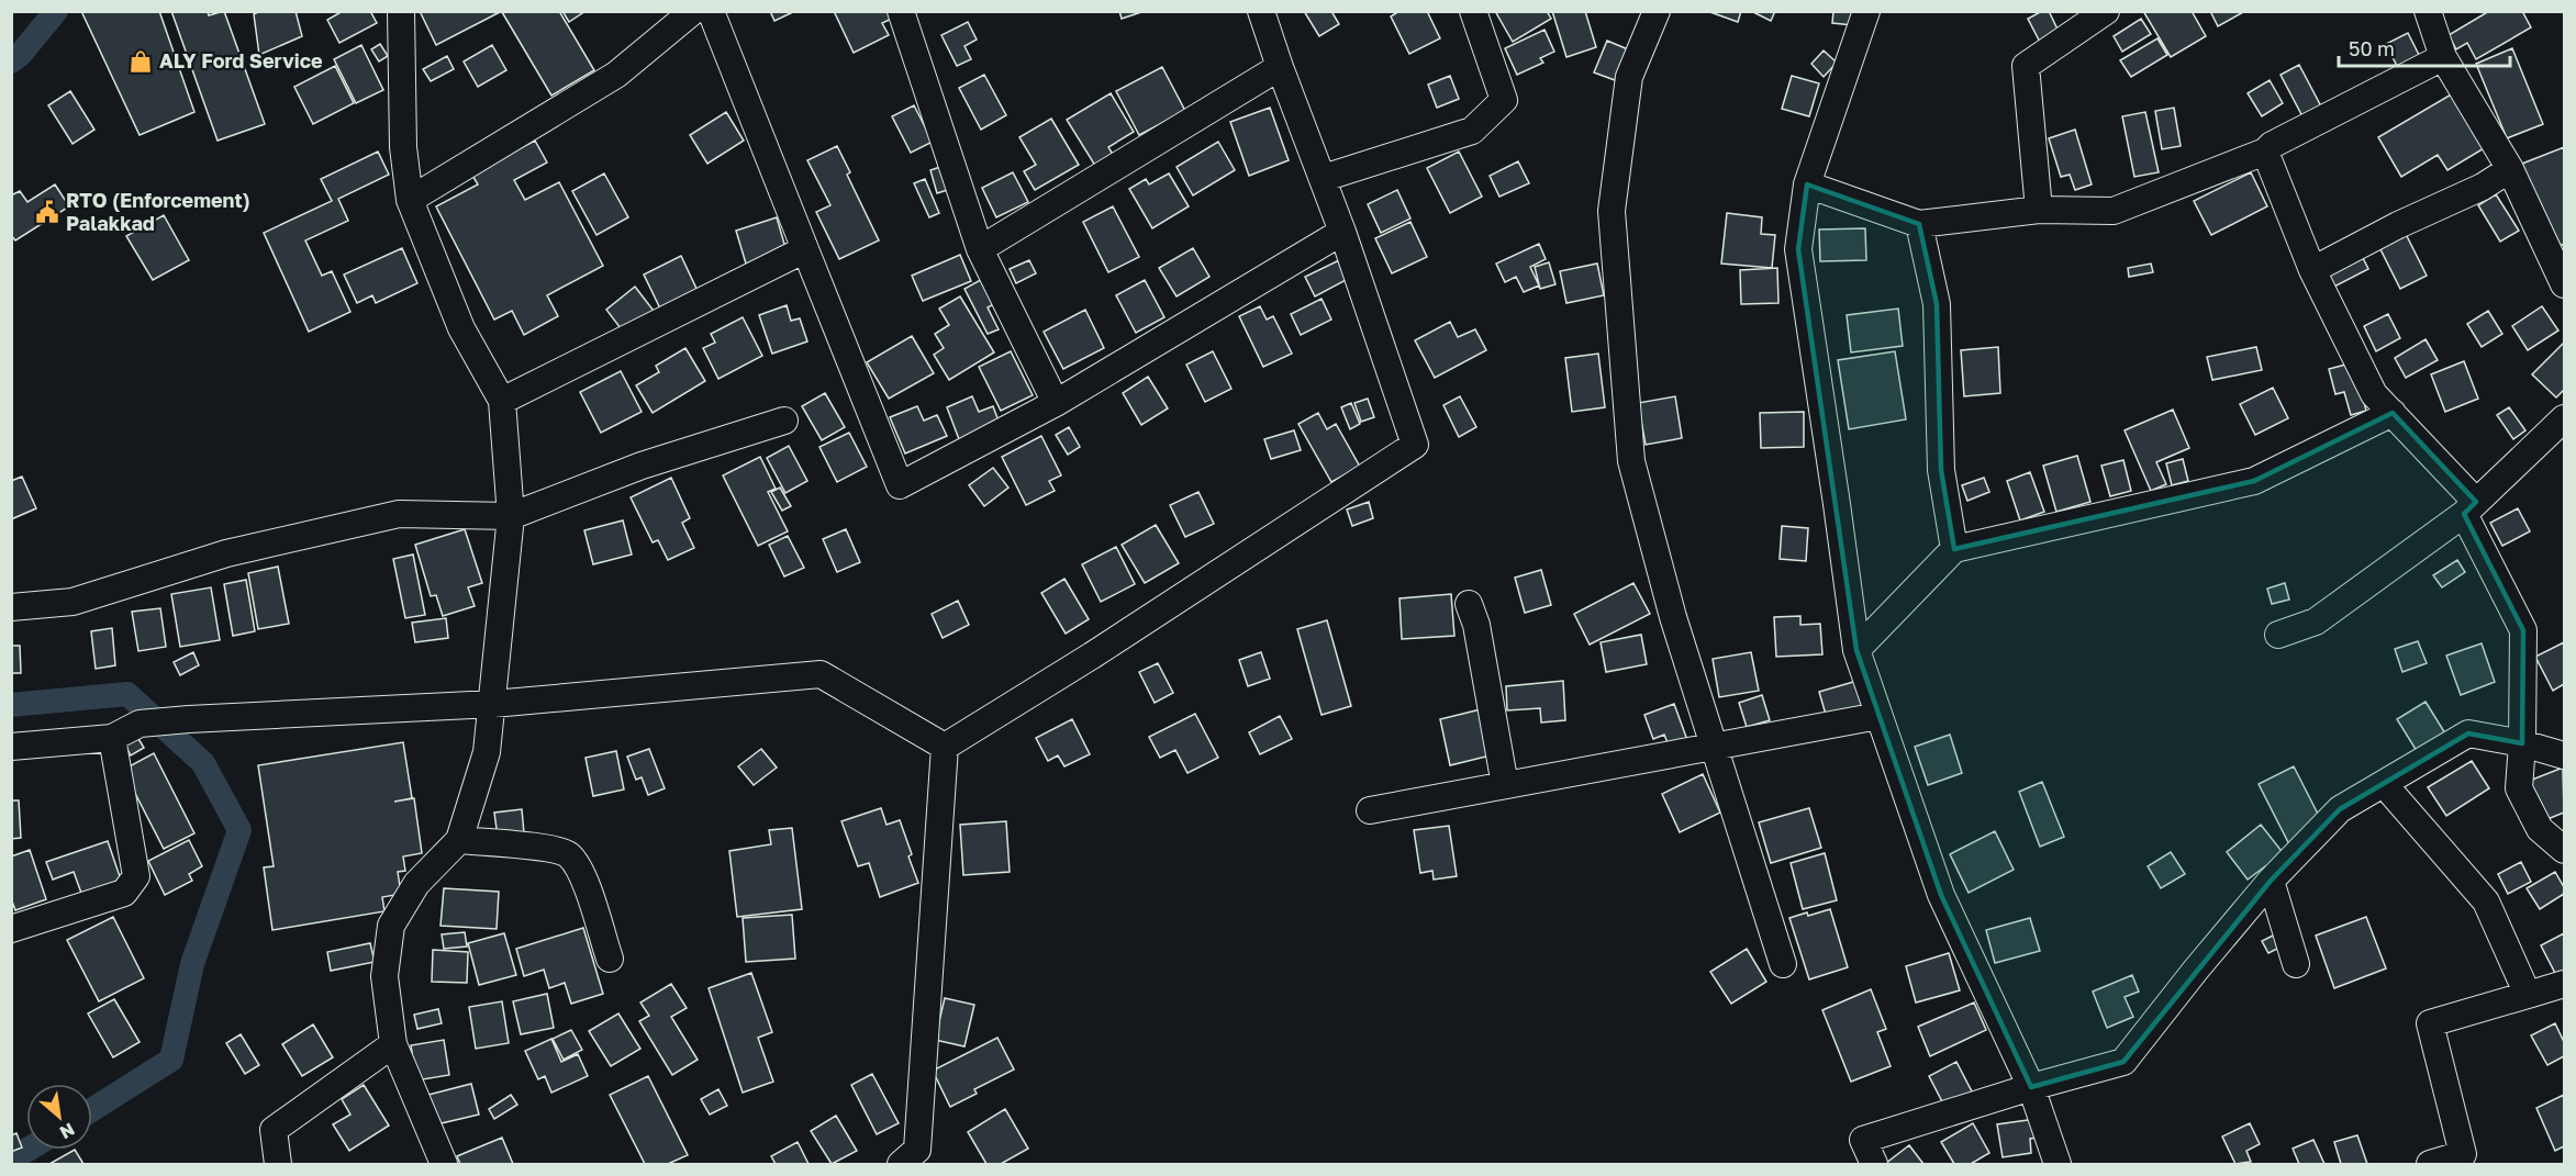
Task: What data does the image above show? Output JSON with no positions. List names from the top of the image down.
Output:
{
  "places": {
    "shop": ["ALY Ford Service"],
    "public building": ["RTO (Enforcement) Palakkad"]
  },
  "scale_bar": "50 m",
  "north": "bottom right"
}
